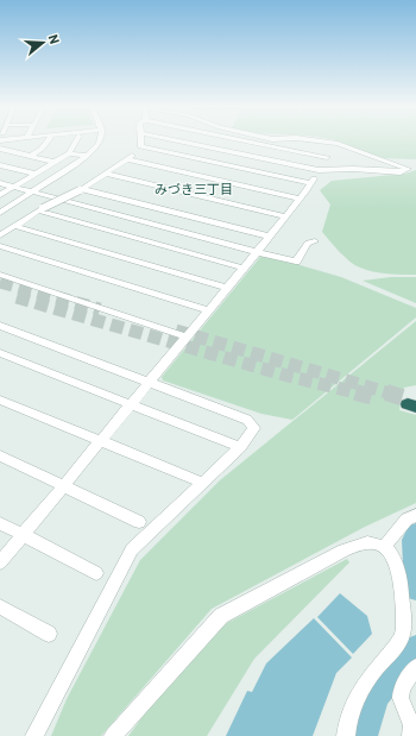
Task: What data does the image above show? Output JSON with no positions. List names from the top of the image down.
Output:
{
  "districts": ["みづき三丁目"],
  "north": "right"
}
